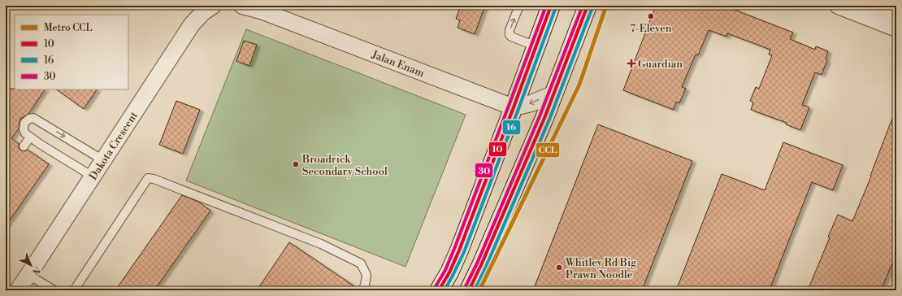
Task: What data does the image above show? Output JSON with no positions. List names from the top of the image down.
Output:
{
  "streets": {
    "street": ["Jalan Enam", "Dakota Crescent"]
  },
  "places": {
    "other": ["7-Eleven", "Broadrick Secondary School", "Whitley Rd Big Prawn Noodle"],
    "health": ["Guardian"]
  },
  "lines": [
    "metro line CCL",
    "transit line 10",
    "transit line 30",
    "transit line 16"
  ],
  "legend": [
    "Metro CCL",
    "10",
    "16",
    "30"
  ],
  "north": "bottom right"
}
